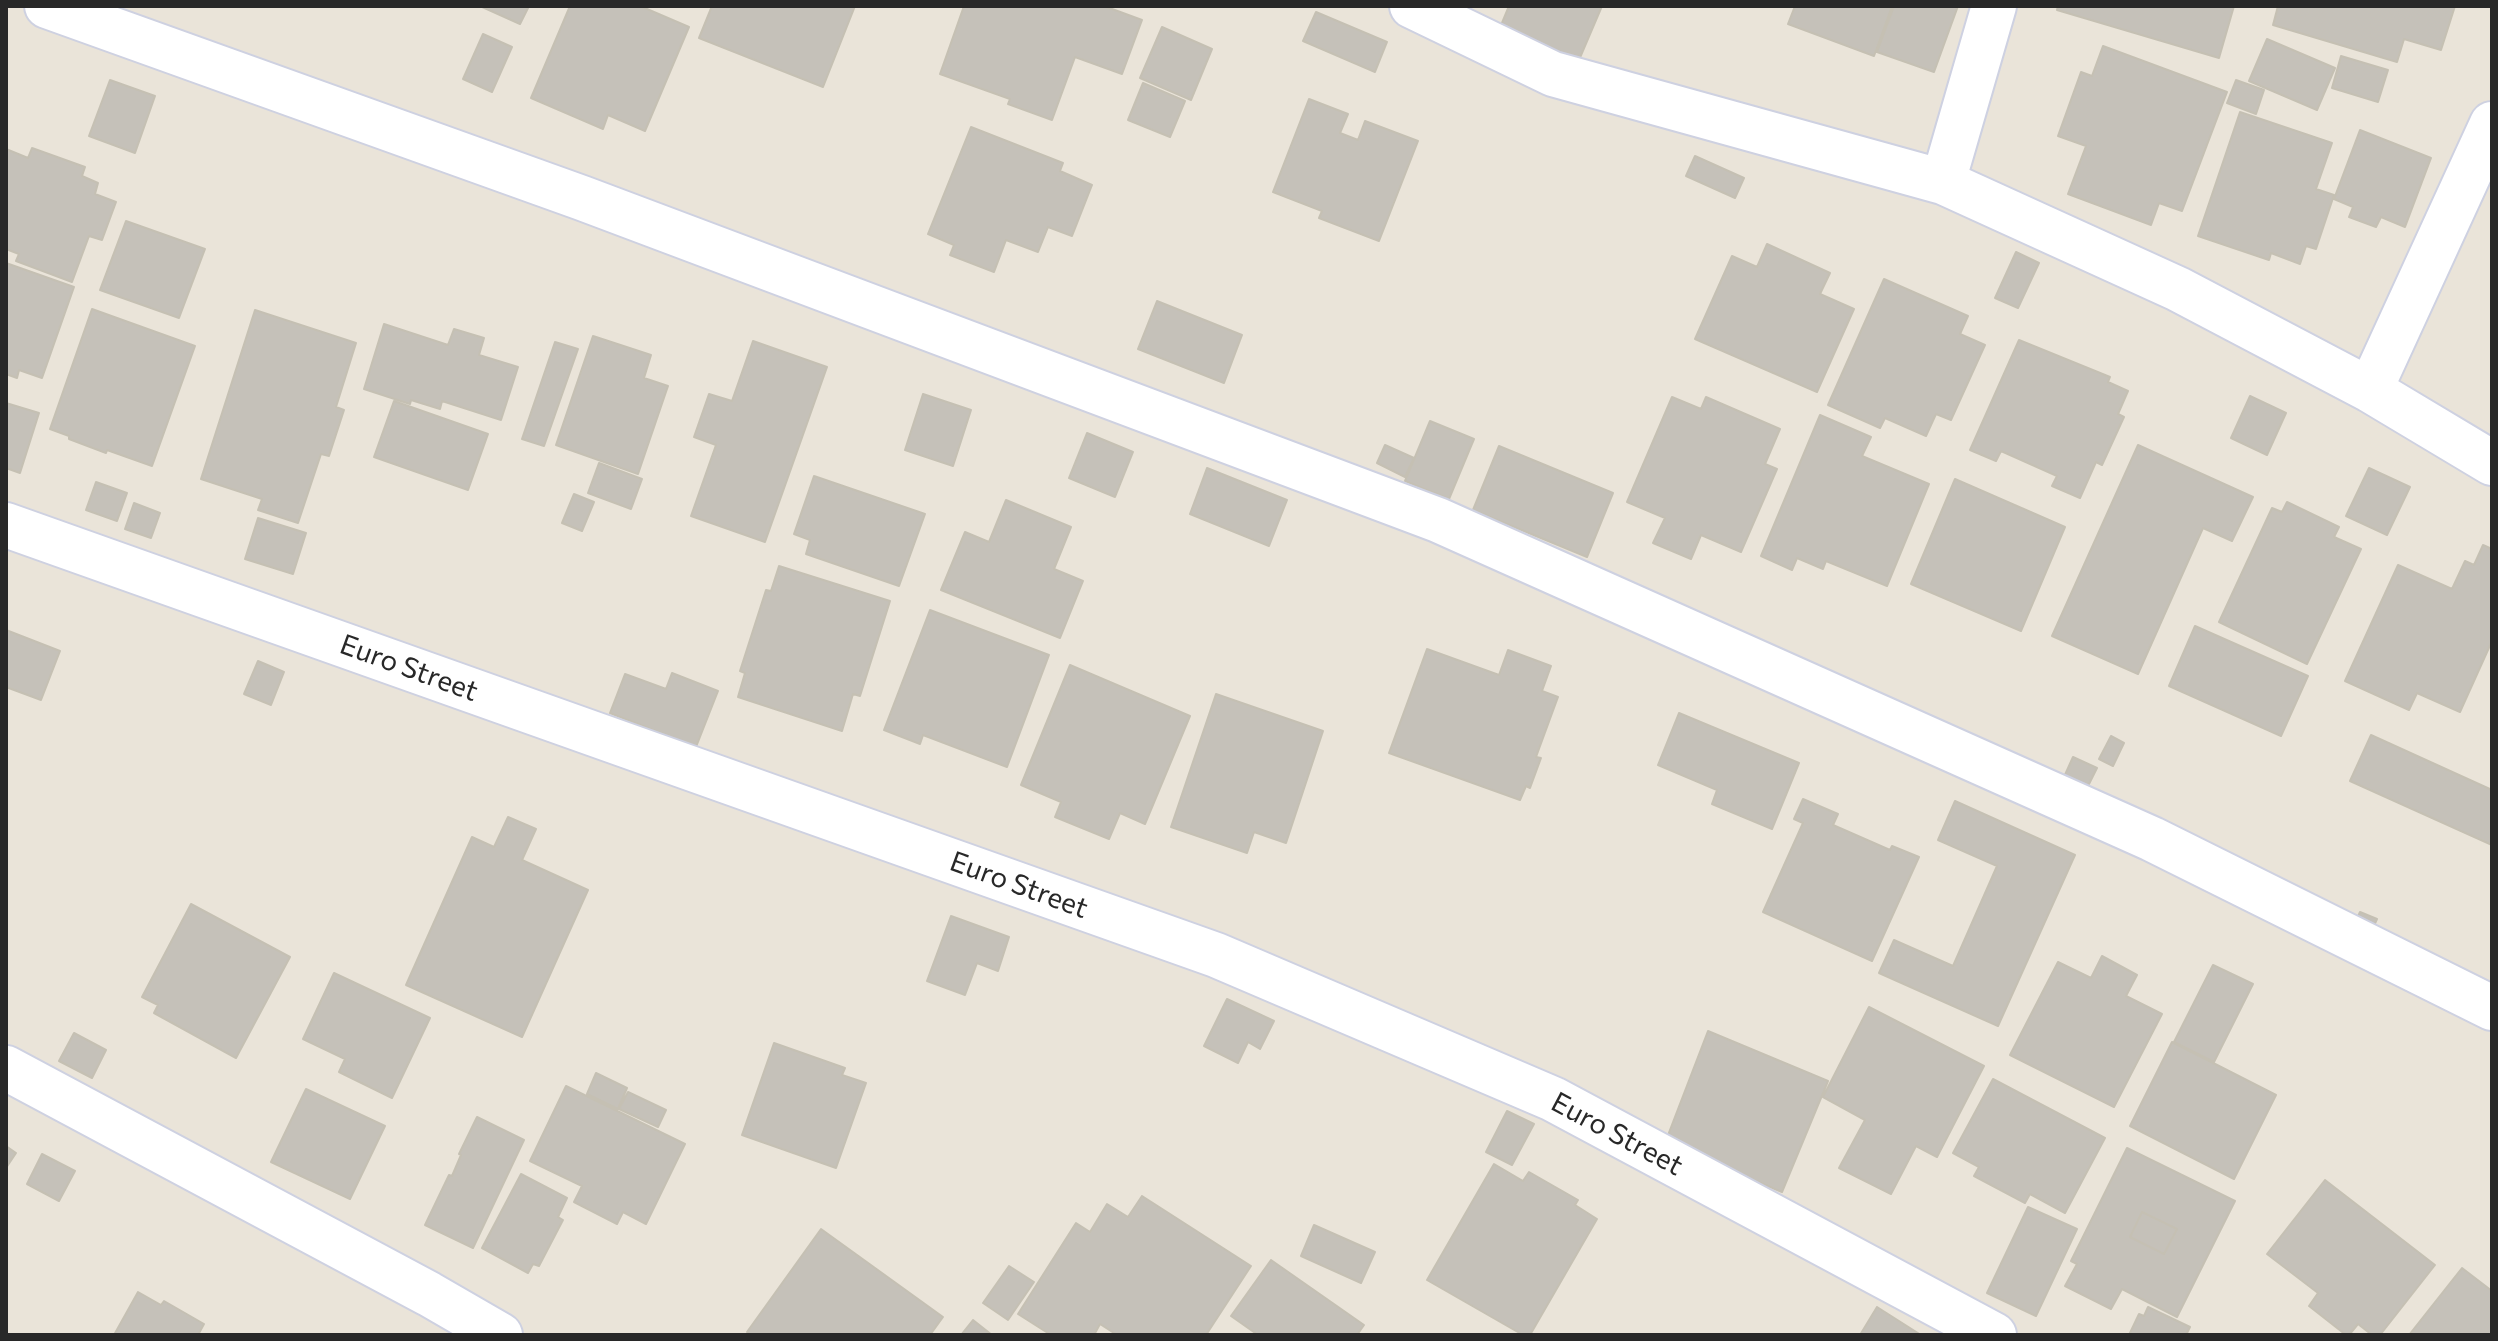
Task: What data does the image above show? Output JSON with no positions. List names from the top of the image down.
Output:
{
  "streets": {
    "street": ["Euro Street"]
  }
}
